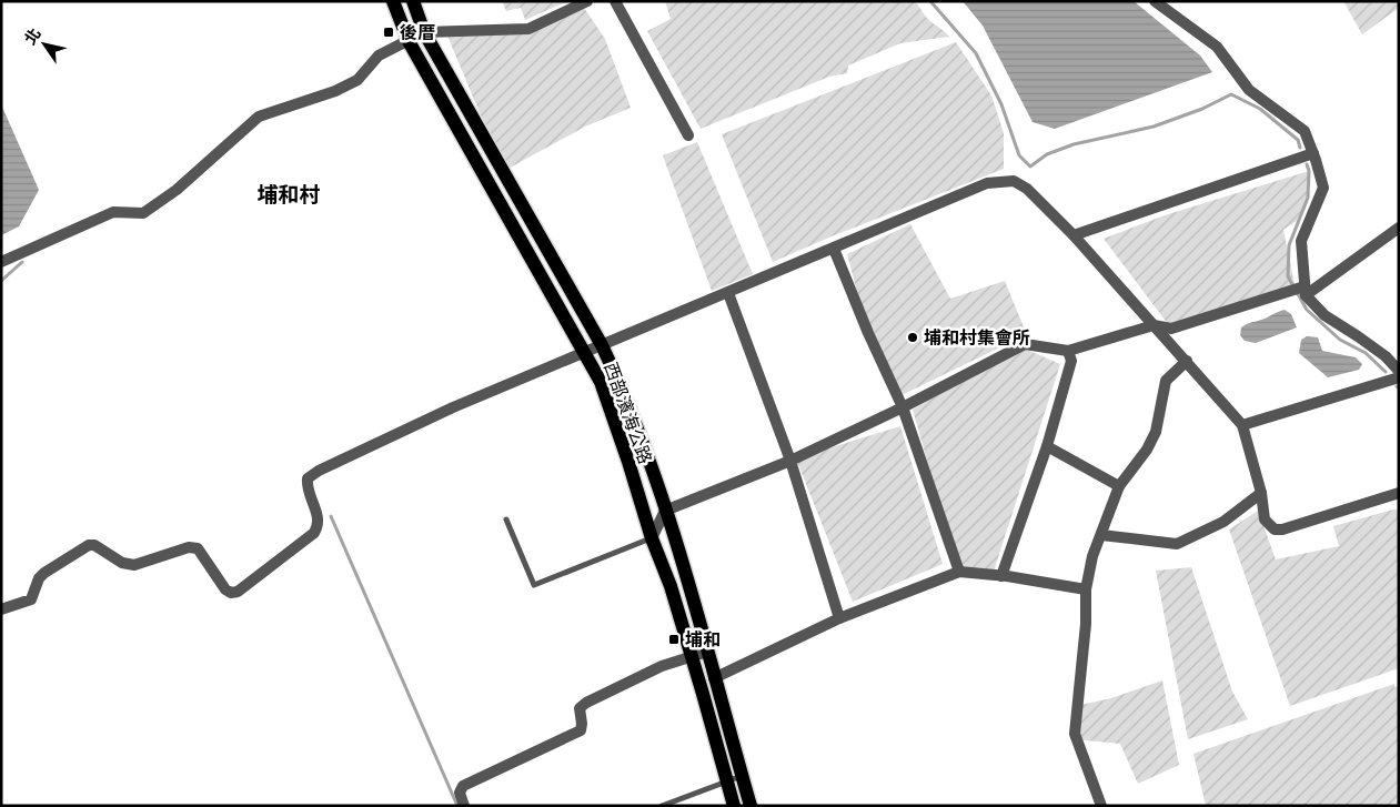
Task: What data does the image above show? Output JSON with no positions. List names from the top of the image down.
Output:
{
  "streets": {
    "main road": ["西部濱海公路"]
  },
  "districts": ["埔和村"],
  "places": {
    "transit": ["後厝", "埔和"],
    "other": ["埔和村集會所"]
  },
  "north": "top left"
}
